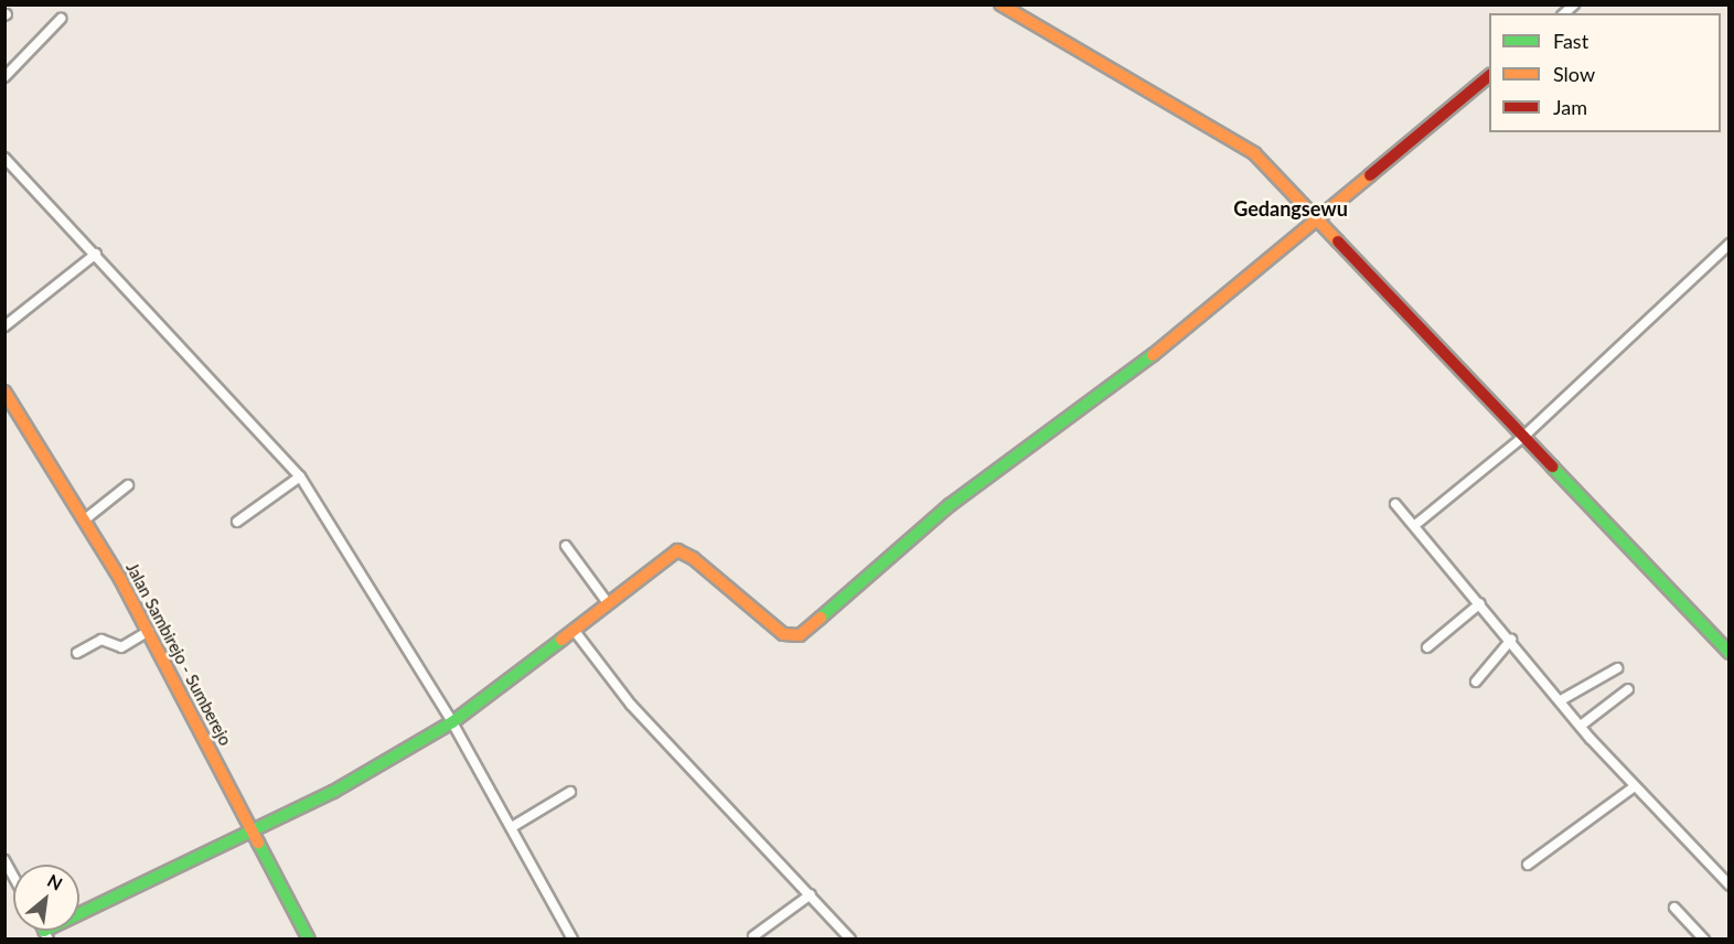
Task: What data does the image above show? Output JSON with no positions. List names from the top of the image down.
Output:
{
  "streets": {
    "street": ["Jalan Sambirejo - Sumberejo"]
  },
  "districts": ["Gedangsewu"],
  "legend": ["Fast", "Slow", "Jam"],
  "north": "top right"
}
